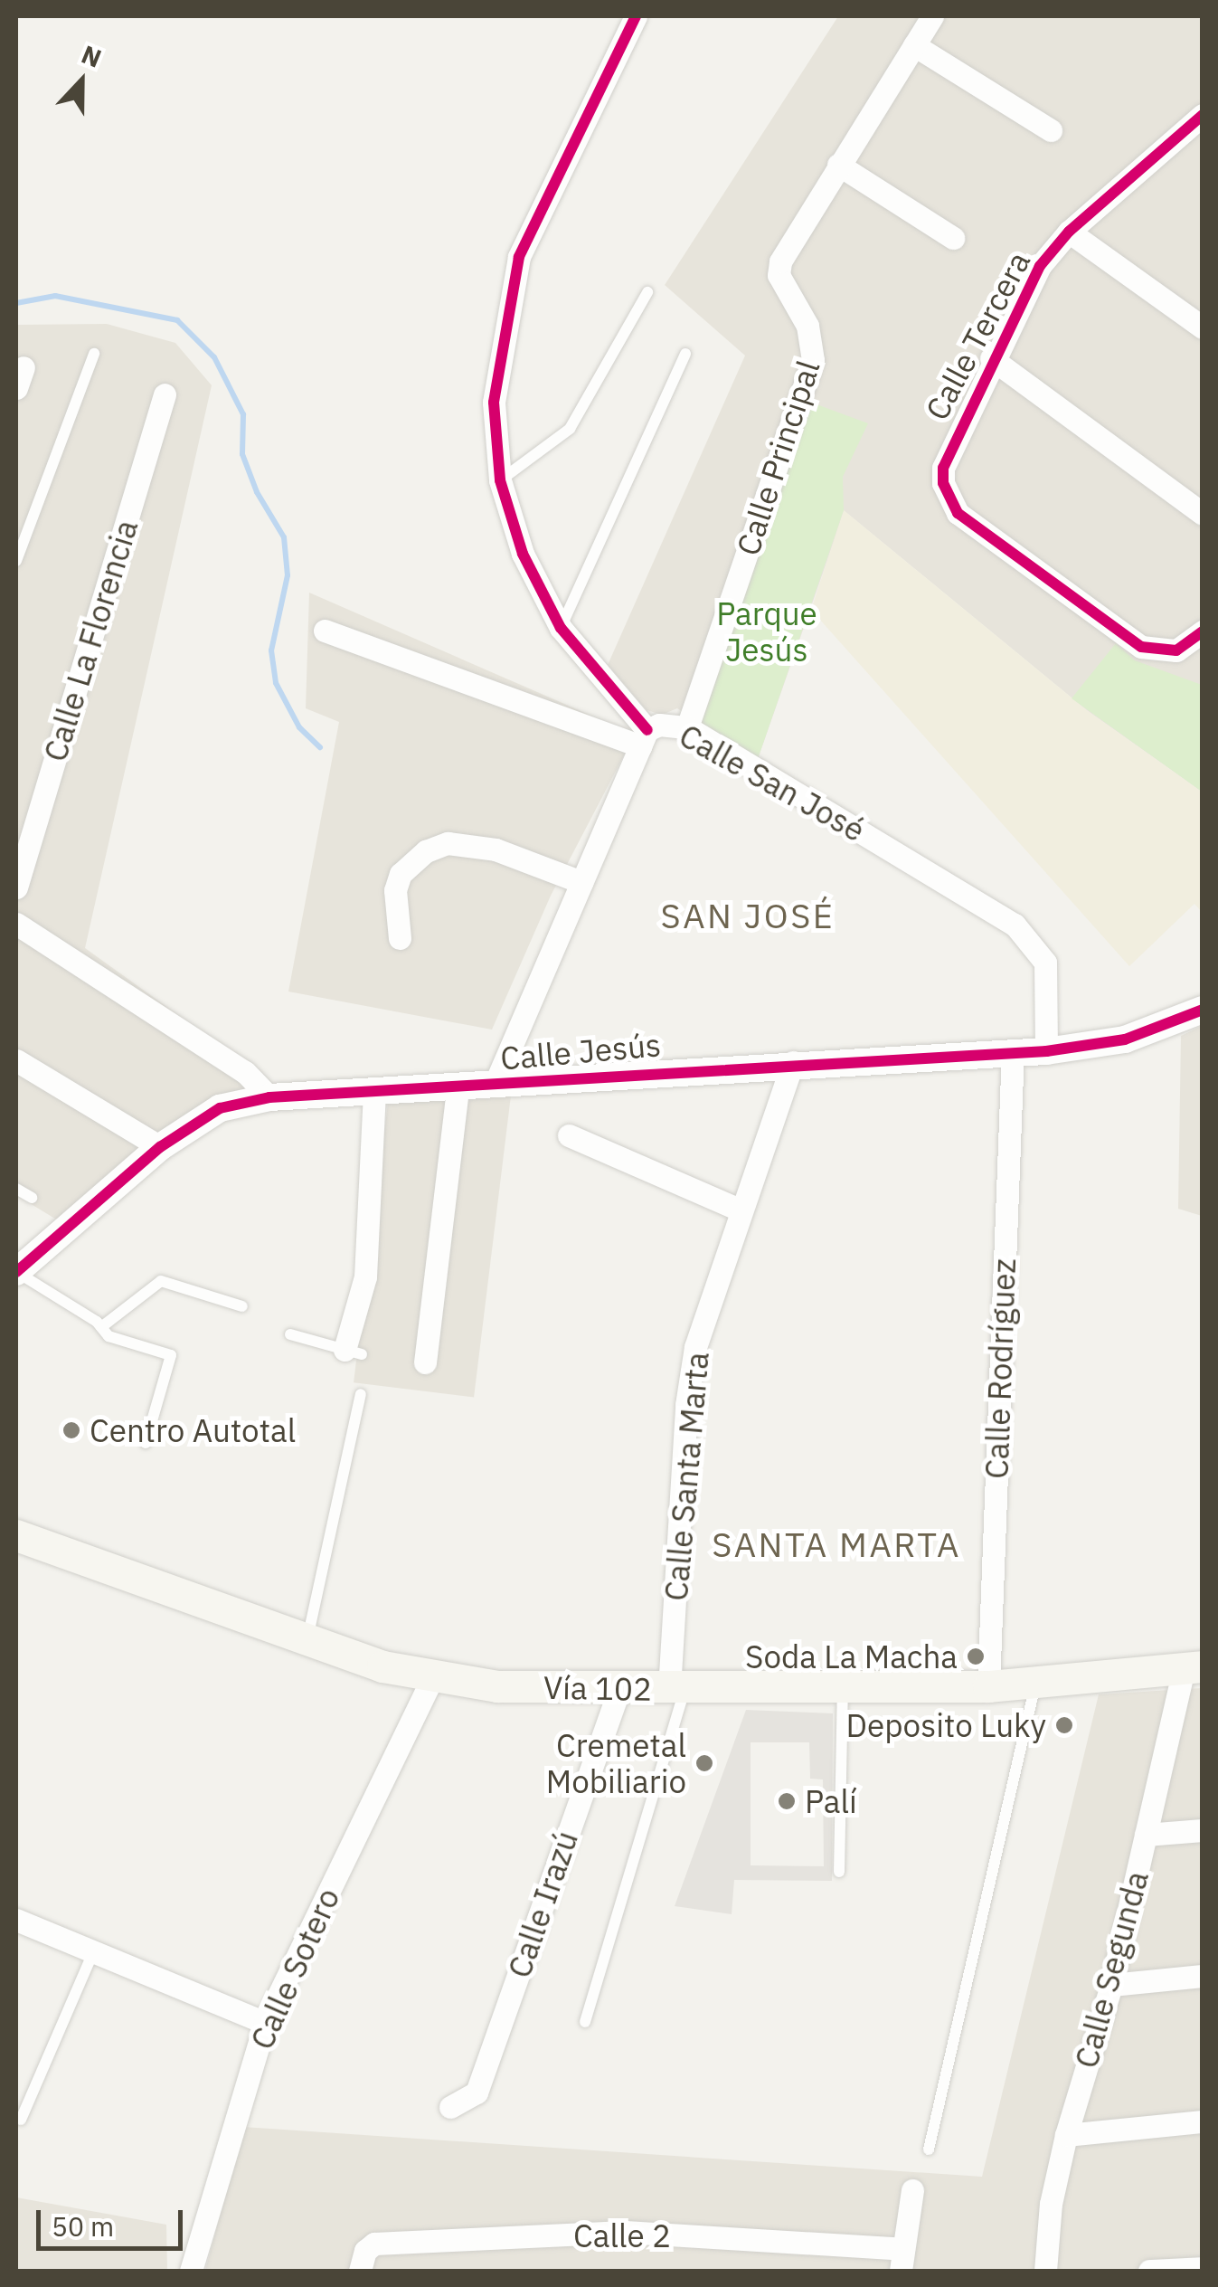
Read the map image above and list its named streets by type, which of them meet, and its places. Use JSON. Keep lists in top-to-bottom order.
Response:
{
  "streets": {
    "main road": ["Vía 102"],
    "street": [
      "Calle Tercera",
      "Calle Principal",
      "Calle La Florencia",
      "Calle San José",
      "Calle Jesús",
      "Calle Rodríguez",
      "Calle Santa Marta",
      "Calle Irazú",
      "Calle Sotero",
      "Calle Segunda",
      "Calle 2"
    ]
  },
  "crossings": [
    ["Calle Principal", "Calle San José"],
    ["Calle San José", "Calle Jesús"],
    ["Calle Jesús", "Calle Rodríguez"],
    ["Calle Jesús", "Calle Santa Marta"],
    ["Calle Rodríguez", "Vía 102"],
    ["Calle Santa Marta", "Vía 102"],
    ["Vía 102", "Calle Irazú"],
    ["Vía 102", "Calle Sotero"],
    ["Vía 102", "Calle Segunda"]
  ],
  "districts": ["SAN JOSÉ", "SANTA MARTA"],
  "parks": ["Parque Jesús"],
  "places": [
    "Centro Autotal",
    "Soda La Macha",
    "Deposito Luky",
    "Cremetal Mobiliario",
    "Palí"
  ],
  "scale_bar": "50 m",
  "north": "top"
}
